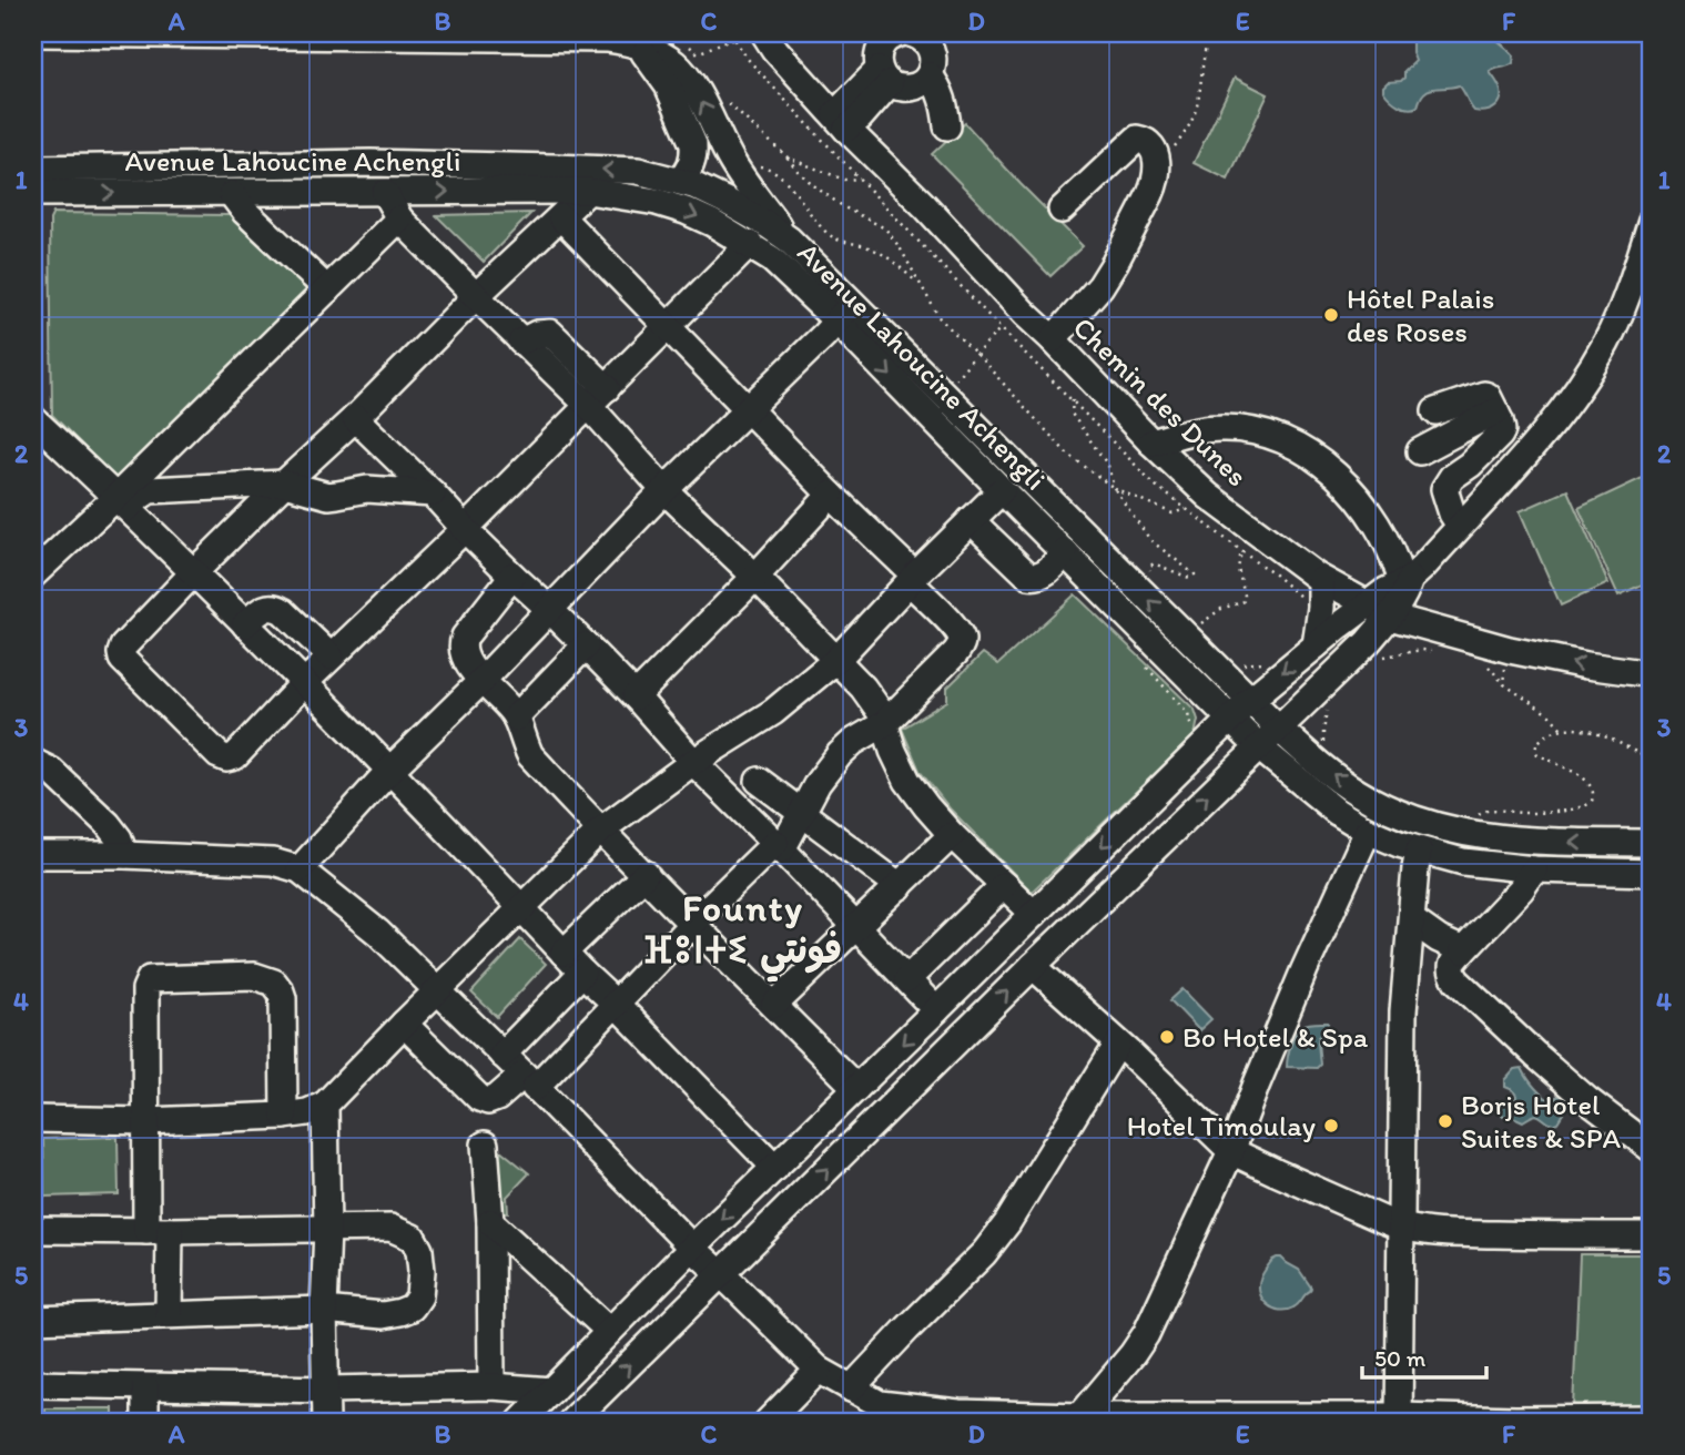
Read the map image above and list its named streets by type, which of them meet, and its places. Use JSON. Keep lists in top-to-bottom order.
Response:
{
  "streets": {
    "street": ["Avenue Lahoucine Achengli", "Chemin des Dunes"]
  },
  "districts": ["Founty ⴼⵓⵏⵜⵉ فونتي"],
  "places": [
    "Hôtel Palais des Roses",
    "Bo Hotel & Spa",
    "Borjs Hotel Suites & SPA",
    "Hotel Timoulay"
  ],
  "scale_bar": "50 m",
  "grid": {
    "columns": [
      "A",
      "B",
      "C",
      "D",
      "E",
      "F"
    ],
    "rows": [
      "1",
      "2",
      "3",
      "4",
      "5"
    ]
  }
}
